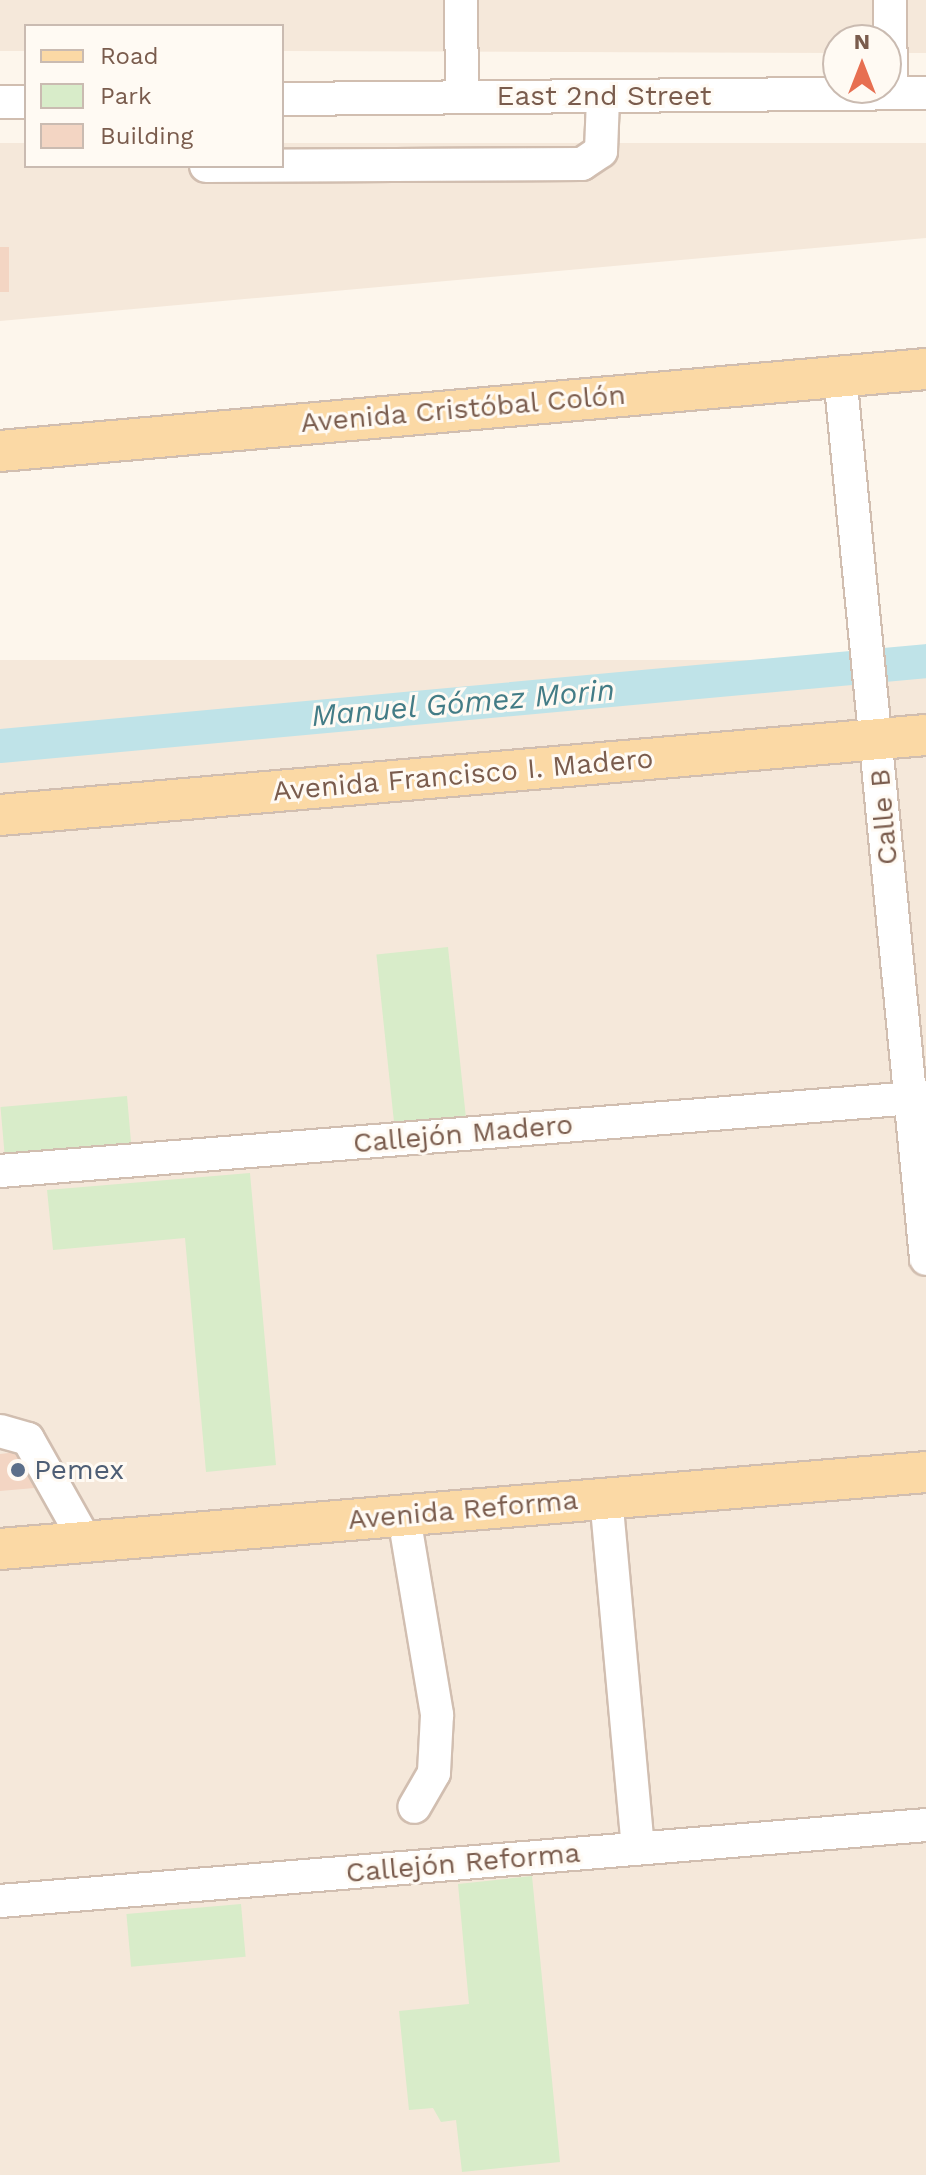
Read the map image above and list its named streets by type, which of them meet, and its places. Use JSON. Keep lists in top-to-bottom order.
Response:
{
  "streets": {
    "main road": ["Avenida Cristóbal Colón", "Avenida Francisco I. Madero", "Avenida Reforma"],
    "street": [
      "East 2nd Street",
      "Calle B",
      "Callejón Madero",
      "Callejón Reforma"
    ]
  },
  "crossings": [
    ["Avenida Cristóbal Colón", "Calle B"],
    ["Avenida Francisco I. Madero", "Calle B"],
    ["Calle B", "Callejón Madero"]
  ],
  "water": ["Manuel Gómez Morin"],
  "places": ["Pemex"],
  "legend": ["Road", "Park", "Building"],
  "north": "top"
}
